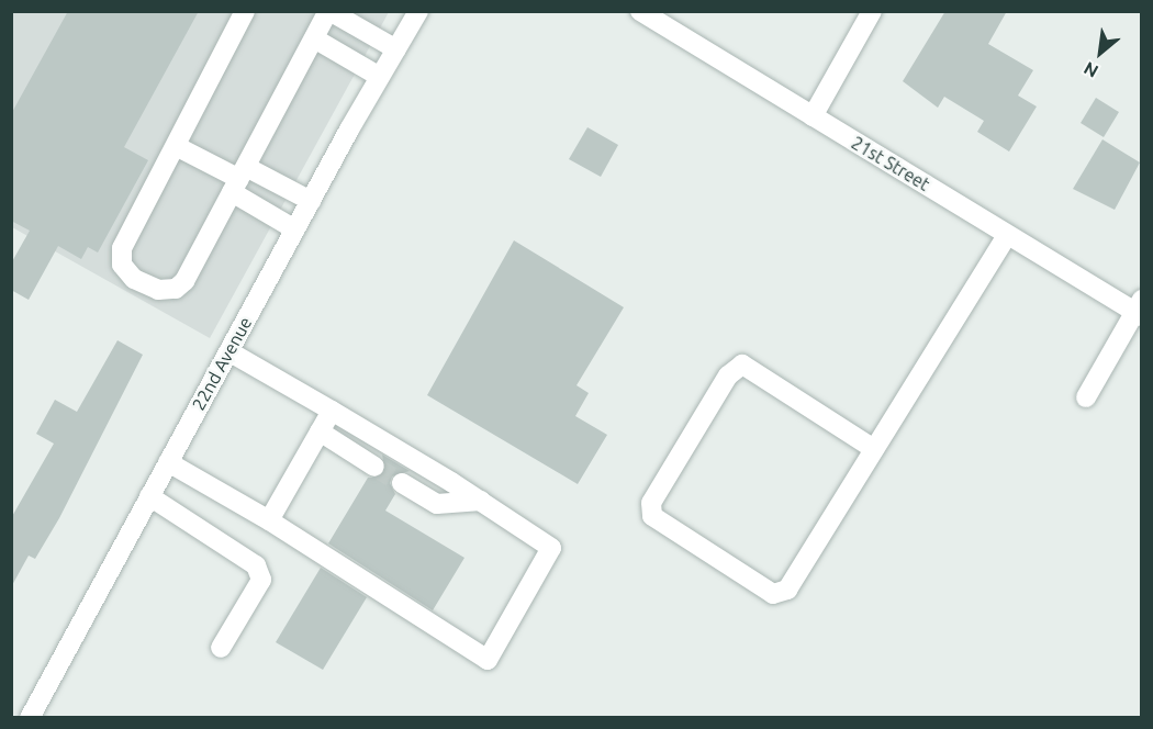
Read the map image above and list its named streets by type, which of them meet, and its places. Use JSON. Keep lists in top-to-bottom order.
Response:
{
  "streets": {
    "street": ["21st Street", "22nd Avenue"]
  },
  "north": "bottom left"
}
